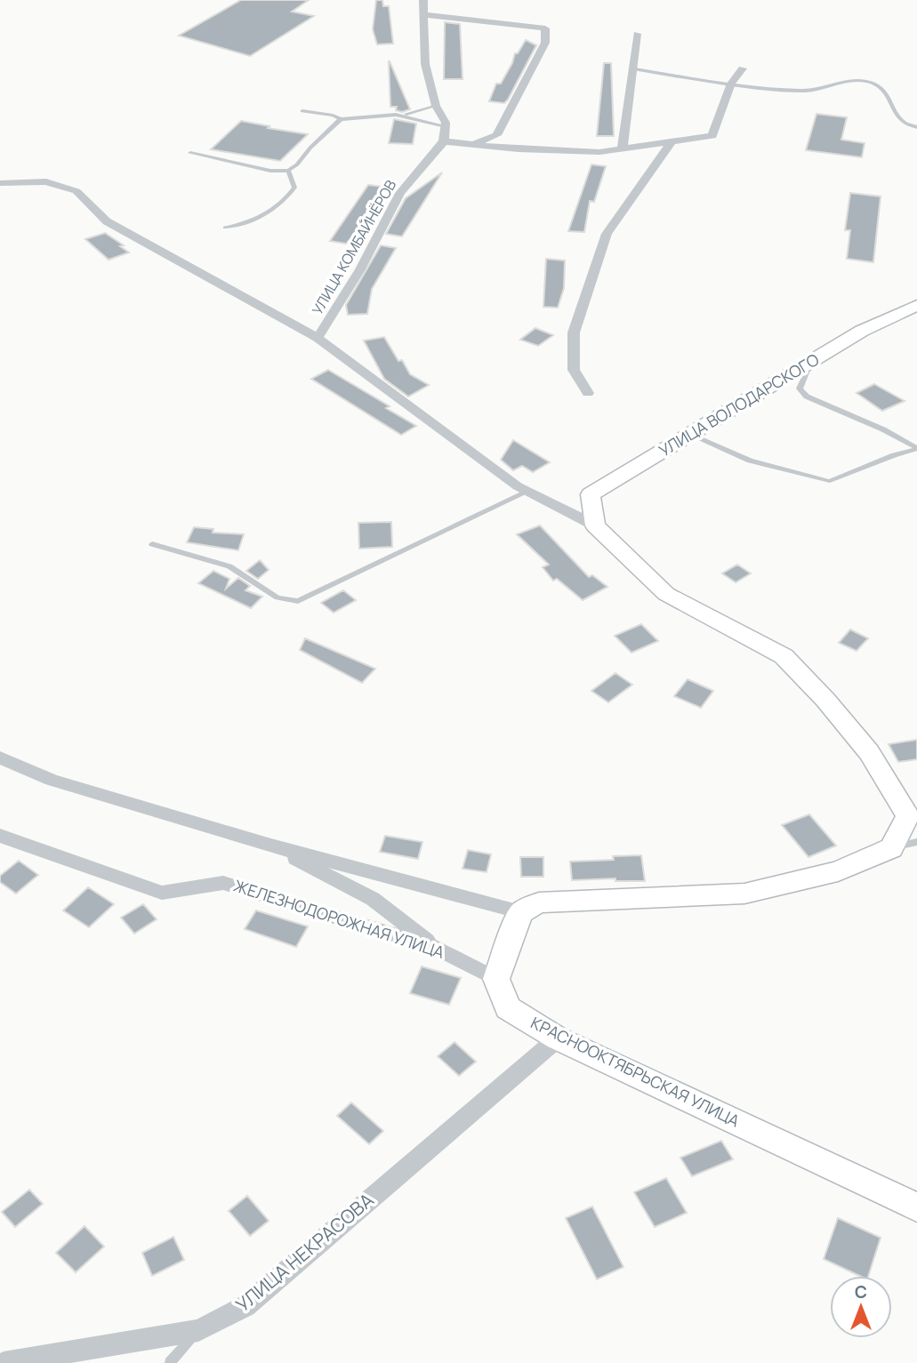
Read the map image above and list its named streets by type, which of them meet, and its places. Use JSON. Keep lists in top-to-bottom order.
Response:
{
  "streets": {
    "street": [
      "УЛИЦА КОМБАЙНЁРОВ",
      "УЛИЦА ВОЛОДАРСКОГО",
      "ЖЕЛЕЗНОДОРОЖНАЯ УЛИЦА",
      "КРАСНООКТЯБРЬСКАЯ УЛИЦА",
      "УЛИЦА НЕКРАСОВА"
    ]
  },
  "crossings": [
    ["ЖЕЛЕЗНОДОРОЖНАЯ УЛИЦА", "КРАСНООКТЯБРЬСКАЯ УЛИЦА"],
    ["КРАСНООКТЯБРЬСКАЯ УЛИЦА", "УЛИЦА НЕКРАСОВА"]
  ],
  "north": "top"
}
